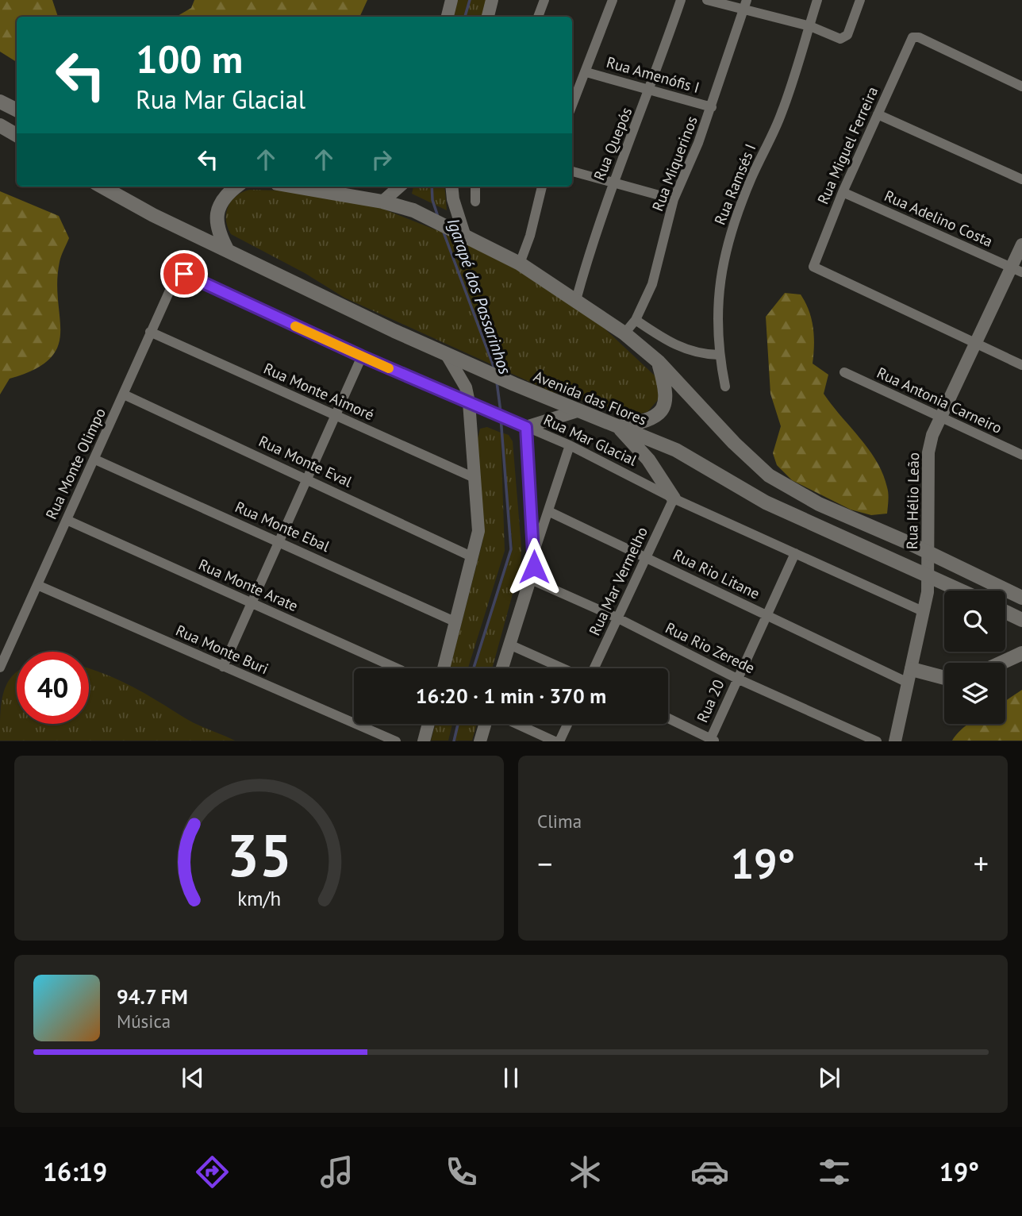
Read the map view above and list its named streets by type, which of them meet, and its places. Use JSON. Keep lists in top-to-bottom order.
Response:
{
  "streets": {
    "main road": ["Avenida das Flores"],
    "street": [
      "Rua Amenófis I",
      "Rua Quepós",
      "Rua Miguel Ferreira",
      "Rua Miquerinos",
      "Rua Ramsés I",
      "Rua Adelino Costa",
      "Rua Monte Aimoré",
      "Rua Antonia Carneiro",
      "Rua Mar Glacial",
      "Rua Monte Eval",
      "Rua Monte Olimpo",
      "Rua Hélio Leão",
      "Rua Monte Ebal",
      "Rua Rio Litane",
      "Rua Mar Vermelho",
      "Rua Monte Arate",
      "Rua Rio Zerede",
      "Rua Monte Buri",
      "Rua 20"
    ]
  },
  "crossings": [
    ["Rua Amenófis I", "Rua Quepós"],
    ["Rua Amenófis I", "Rua Miquerinos"],
    ["Rua Miguel Ferreira", "Rua Adelino Costa"],
    ["Rua Miguel Ferreira", "Rua Hélio Leão"],
    ["Rua Adelino Costa", "Rua Hélio Leão"],
    ["Rua Monte Aimoré", "Rua Monte Olimpo"],
    ["Rua Antonia Carneiro", "Rua Hélio Leão"],
    ["Rua Mar Glacial", "Rua Monte Olimpo"],
    ["Rua Mar Glacial", "Rua Hélio Leão"],
    ["Rua Mar Glacial", "Rua Mar Vermelho"],
    ["Rua Mar Glacial", "Rua 20"],
    ["Rua Monte Eval", "Rua Monte Olimpo"],
    ["Rua Monte Olimpo", "Rua Monte Ebal"],
    ["Rua Monte Olimpo", "Rua Monte Arate"],
    ["Rua Monte Olimpo", "Rua Monte Buri"],
    ["Rua Hélio Leão", "Rua Rio Litane"],
    ["Rua Rio Litane", "Rua Mar Vermelho"],
    ["Rua Rio Litane", "Rua 20"],
    ["Rua Mar Vermelho", "Rua Rio Zerede"],
    ["Rua Rio Zerede", "Rua 20"]
  ],
  "water": ["Igarapé dos Passarinhos"],
  "page": {
    "turn": ["100 m", "Rua Mar Glacial"],
    "limit": "40",
    "trip": "16:20 · 1 min · 370 m",
    "tile": "Clima",
    "heat": ["−", "19°", "+"],
    "song": ["94.7 FM", "Música"],
    "tabs": ["16:19", "19°"],
    "gauge": ["35", "km/h"]
  }
}
